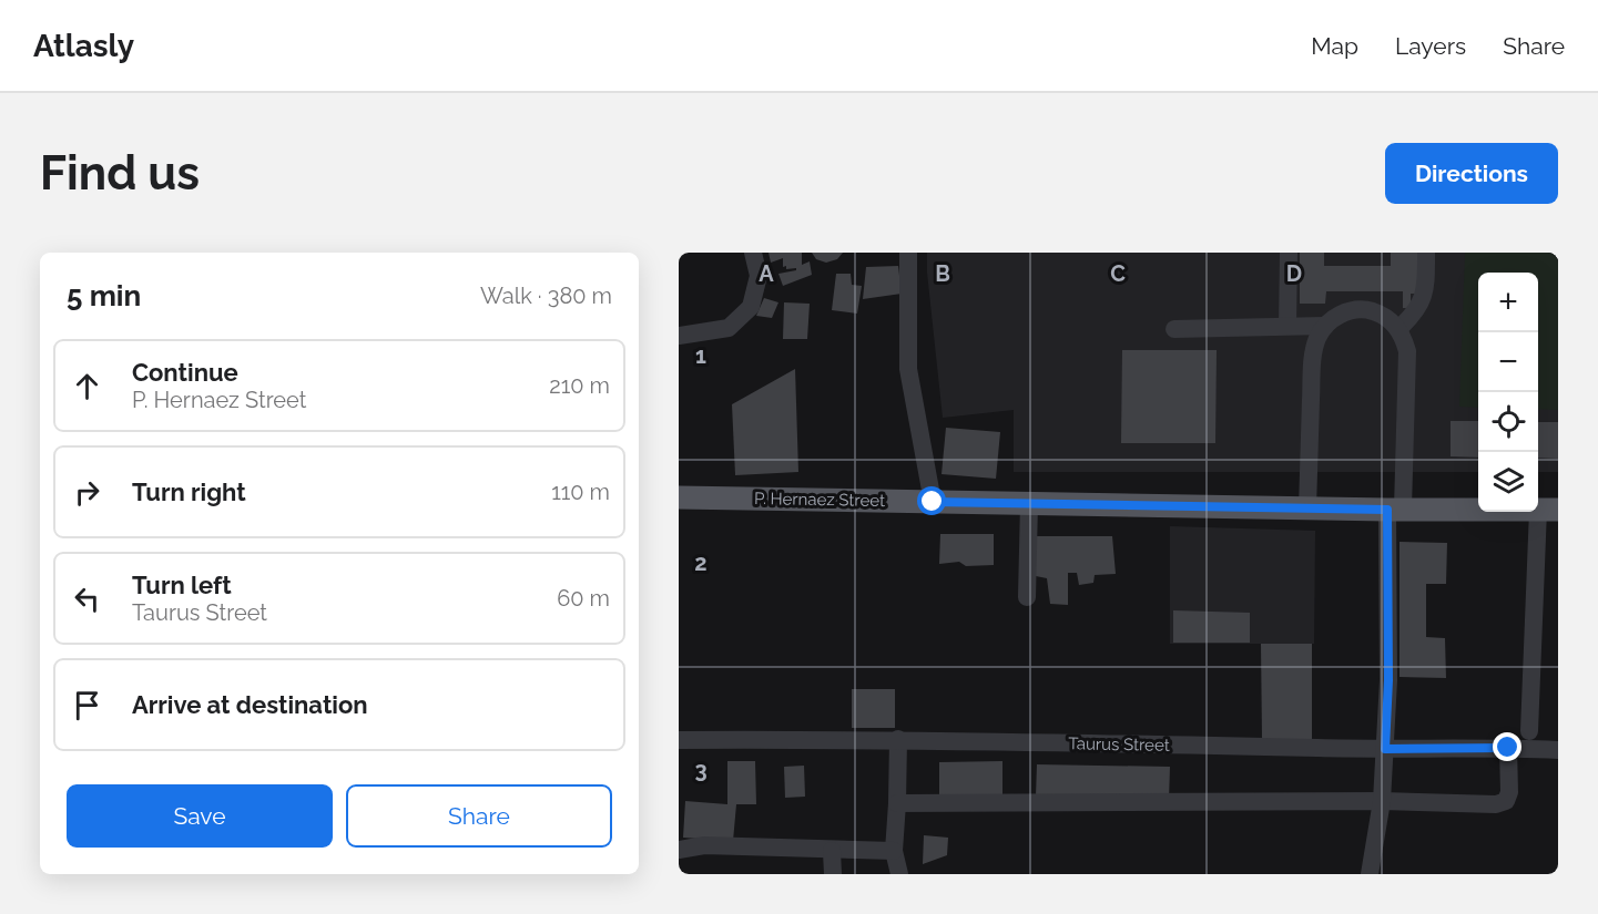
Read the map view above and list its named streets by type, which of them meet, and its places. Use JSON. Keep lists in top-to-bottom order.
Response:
{
  "streets": {
    "main road": ["P. Hernaez Street"],
    "street": ["Taurus Street"]
  },
  "page": {
    "header": "Atlasly",
    "nav": ["Map", "Layers", "Share"],
    "buttons": [
      "Directions",
      ["Save", "Share"]
    ],
    "title": "Find us",
    "heading": ["5 min", "Walk · 380 m"],
    "map_buttons": ["+", "−"],
    "list": [
      ["Continue", "P. Hernaez Street", "210 m"],
      ["Turn right", "110 m"],
      ["Turn left", "Taurus Street", "60 m"],
      "Arrive at destination"
    ]
  },
  "grid": {
    "columns": [
      "A",
      "B",
      "C",
      "D"
    ],
    "rows": ["1", "2", "3"]
  }
}
